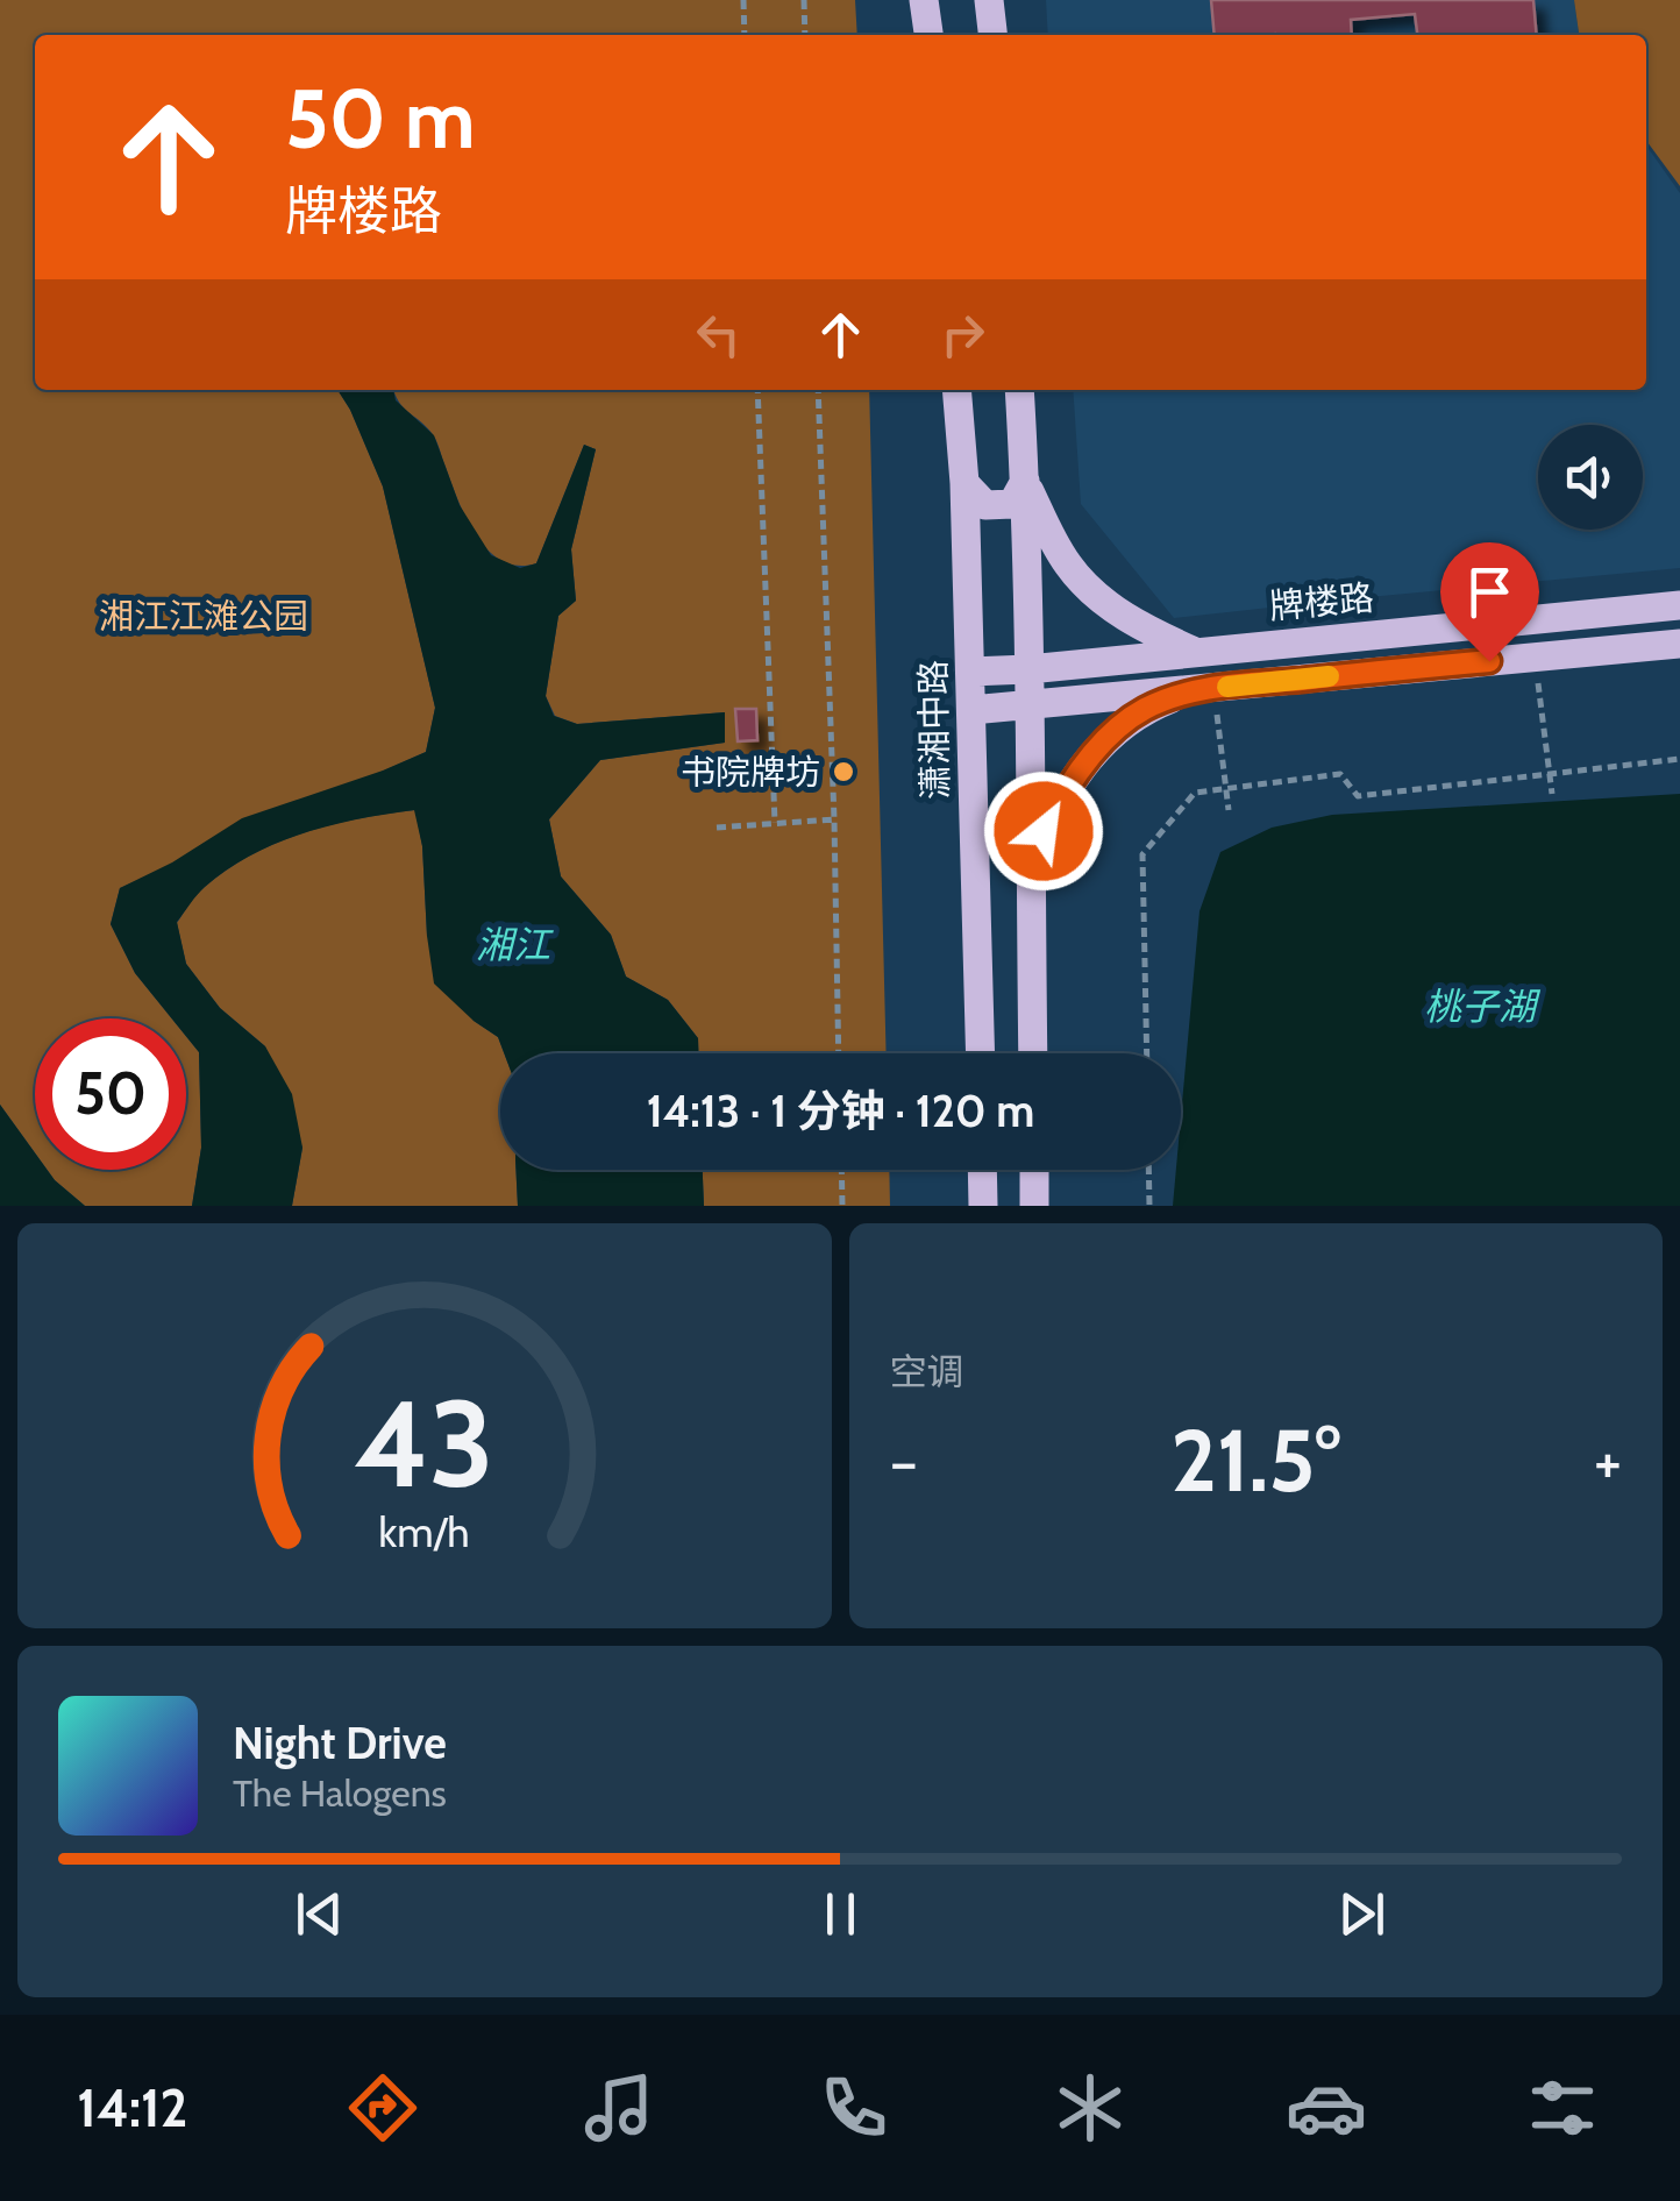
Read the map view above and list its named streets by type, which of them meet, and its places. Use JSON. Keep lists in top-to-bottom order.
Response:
{
  "streets": {
    "main road": ["牌楼路", "潇湘中路"]
  },
  "crossings": [
    ["牌楼路", "潇湘中路"]
  ],
  "water": ["湘江", "桃子湖"],
  "parks": ["湘江江滩公园"],
  "places": ["书院牌坊"],
  "page": {
    "turn": ["50 m", "牌楼路"],
    "limit": "50",
    "trip": "14:13 · 1 分钟 · 120 m",
    "tile": "空调",
    "heat": ["−", "21.5°", "+"],
    "song": ["Night Drive", "The Halogens"],
    "tabs": "14:12",
    "gauge": ["43", "km/h"]
  }
}
